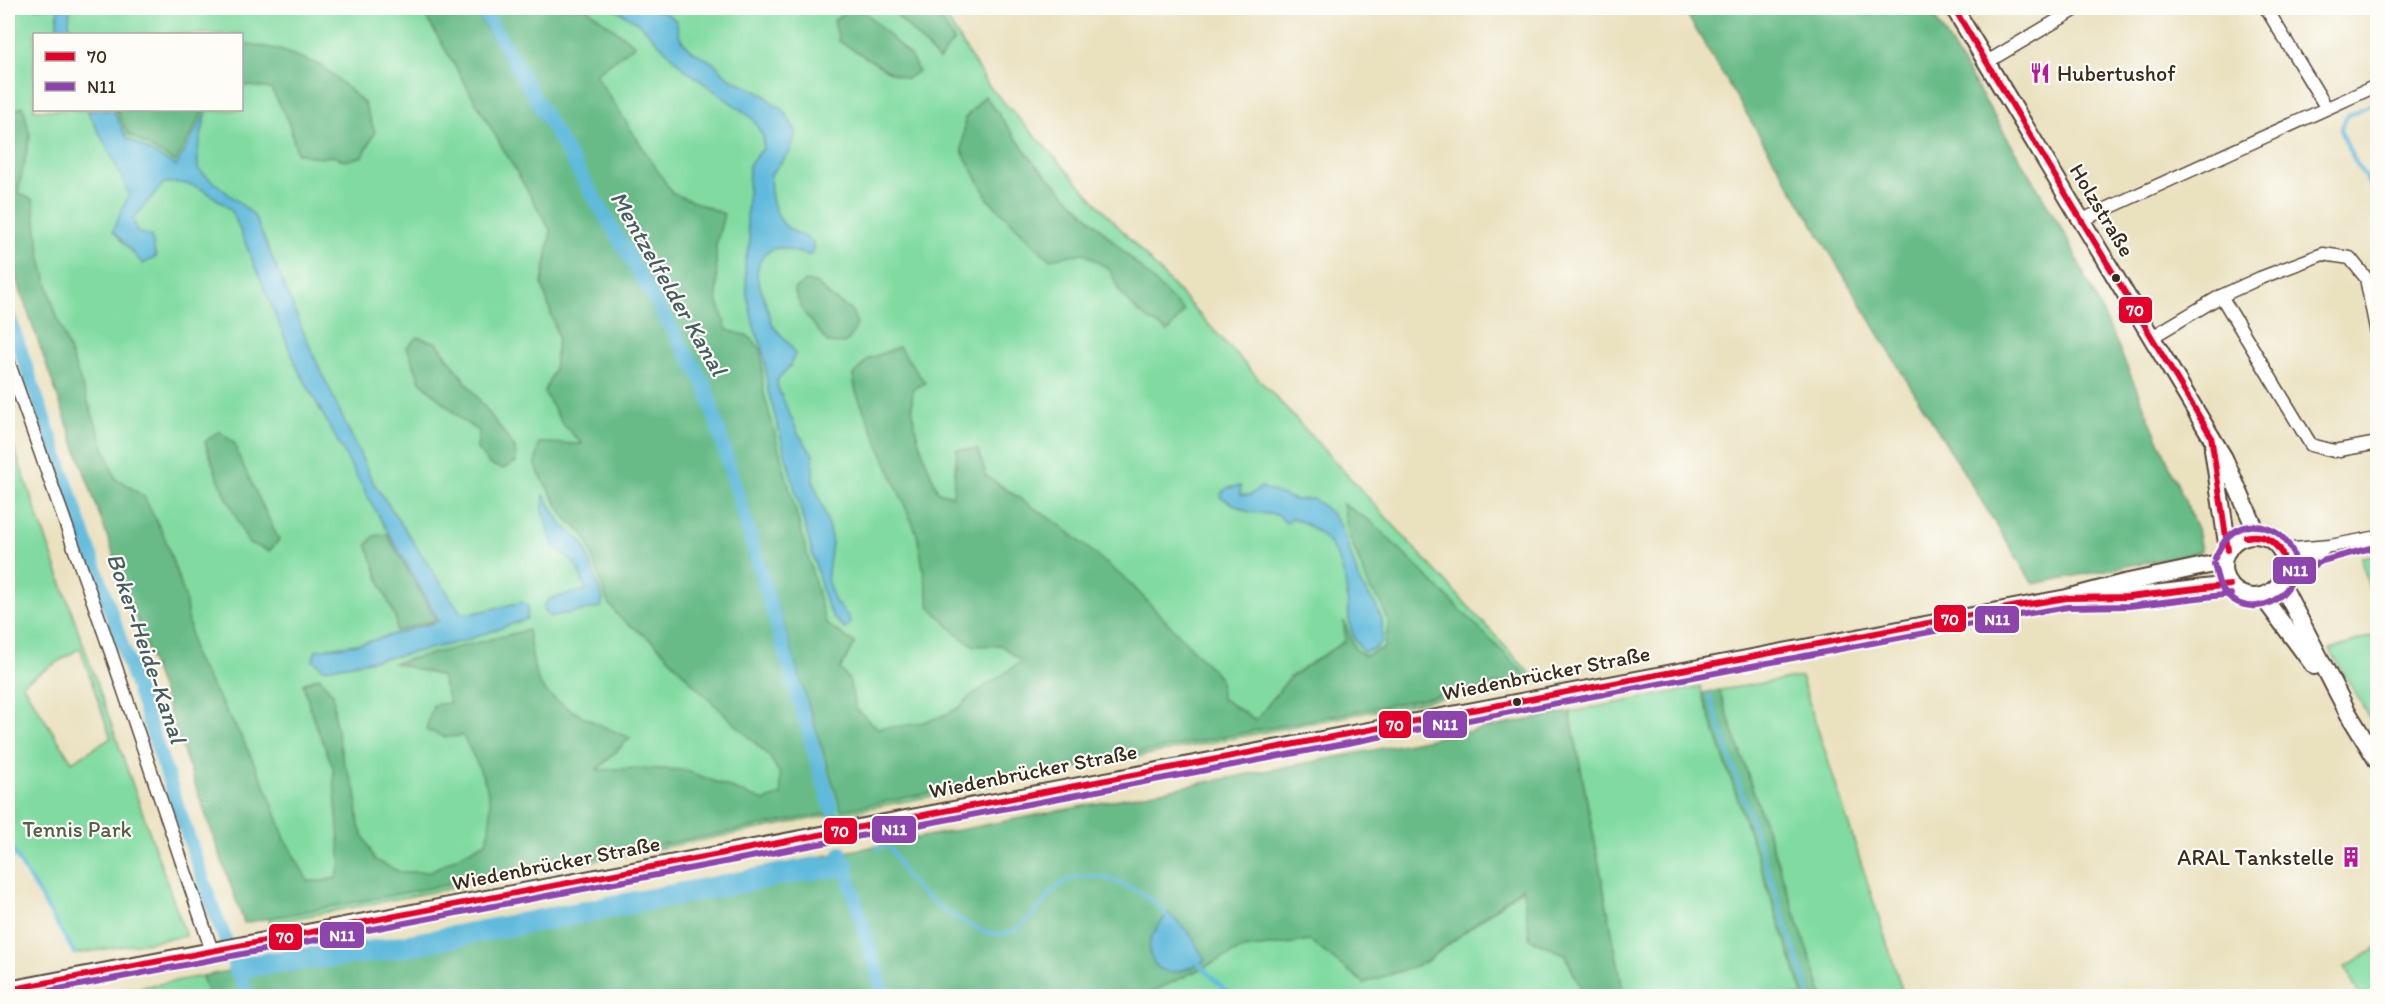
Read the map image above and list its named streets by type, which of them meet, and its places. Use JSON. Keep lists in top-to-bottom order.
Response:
{
  "streets": {
    "street": ["Holzstraße", "Wiedenbrücker Straße"]
  },
  "crossings": [
    ["Holzstraße", "Wiedenbrücker Straße"]
  ],
  "water": ["Mentzelfelder Kanal", "Boker-Heide-Kanal"],
  "parks": ["Tennis Park"],
  "places": {
    "restaurant": ["Hubertushof"],
    "building": ["ARAL Tankstelle"]
  },
  "lines": ["transit line 70", "transit line N11"],
  "legend": ["70", "N11"]
}
